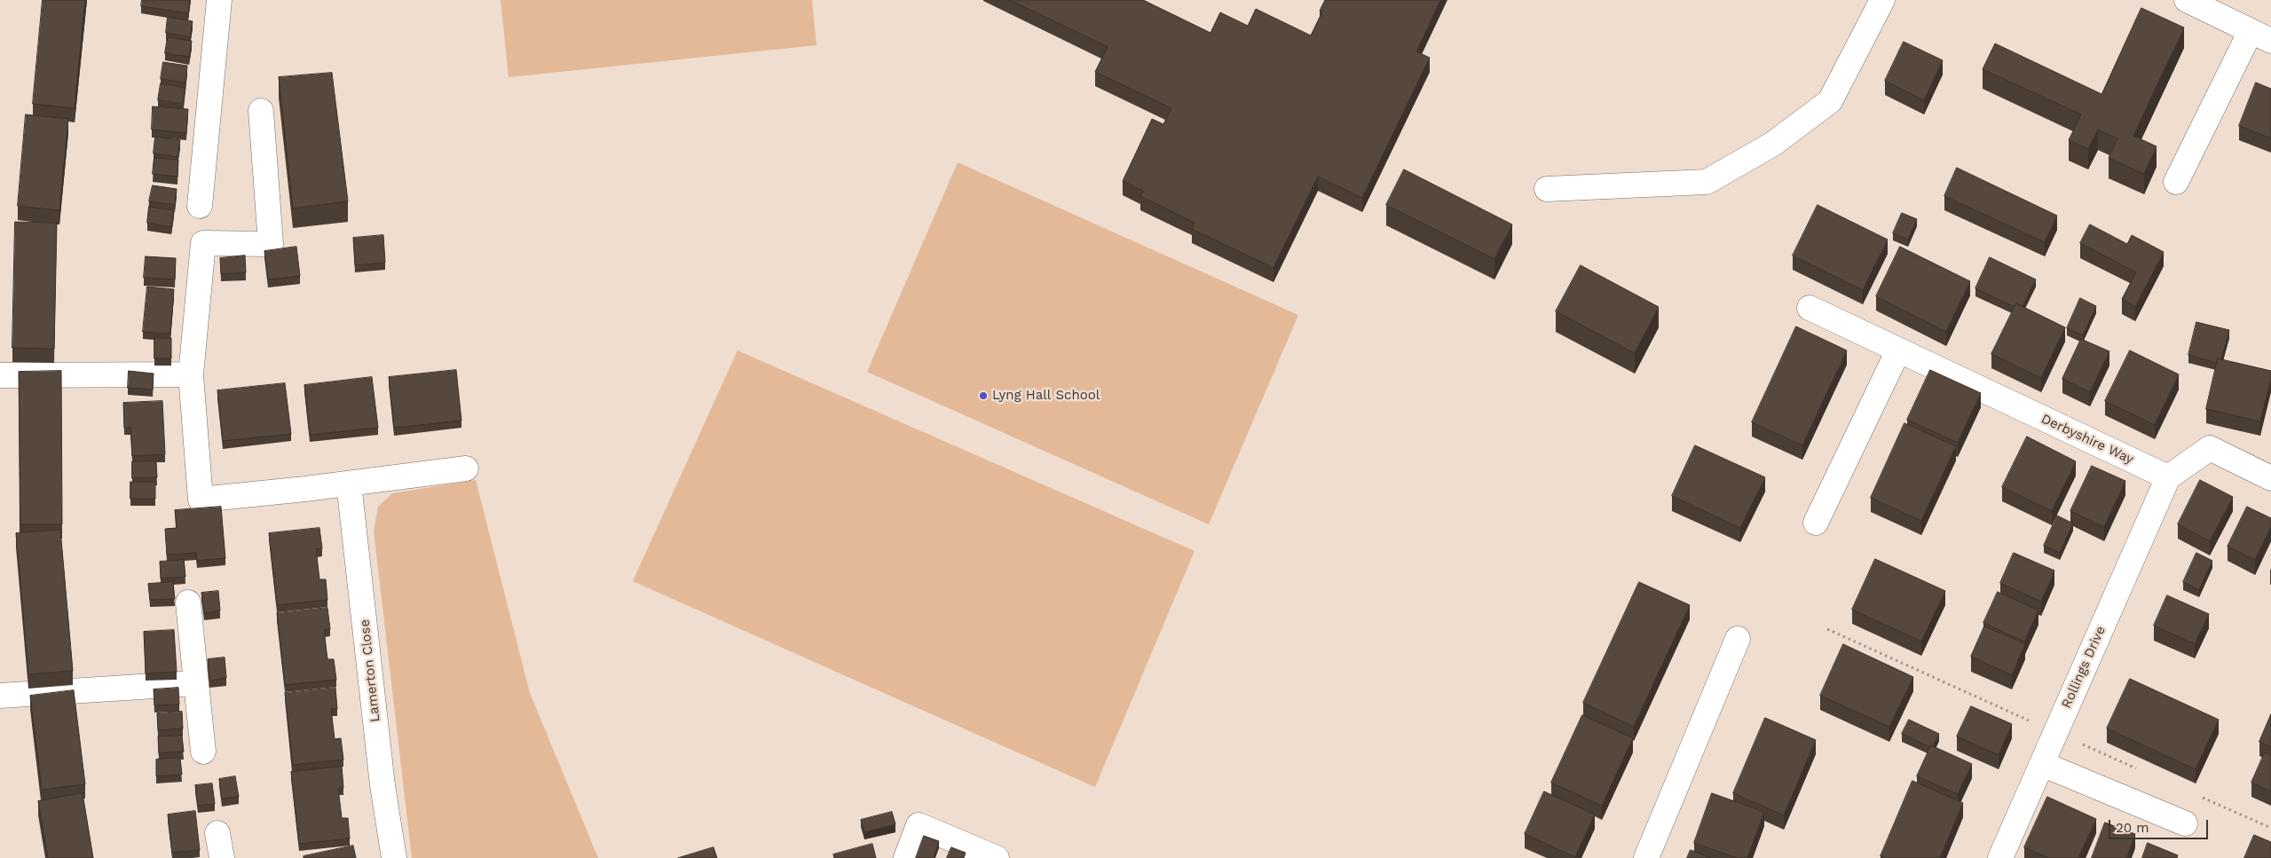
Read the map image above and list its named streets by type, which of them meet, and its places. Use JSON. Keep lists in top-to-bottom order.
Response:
{
  "streets": {
    "street": ["Derbyshire Way", "Rollings Drive", "Lamerton Close"]
  },
  "crossings": [
    ["Derbyshire Way", "Rollings Drive"]
  ],
  "places": ["Lyng Hall School"],
  "scale_bar": "20 m"
}
